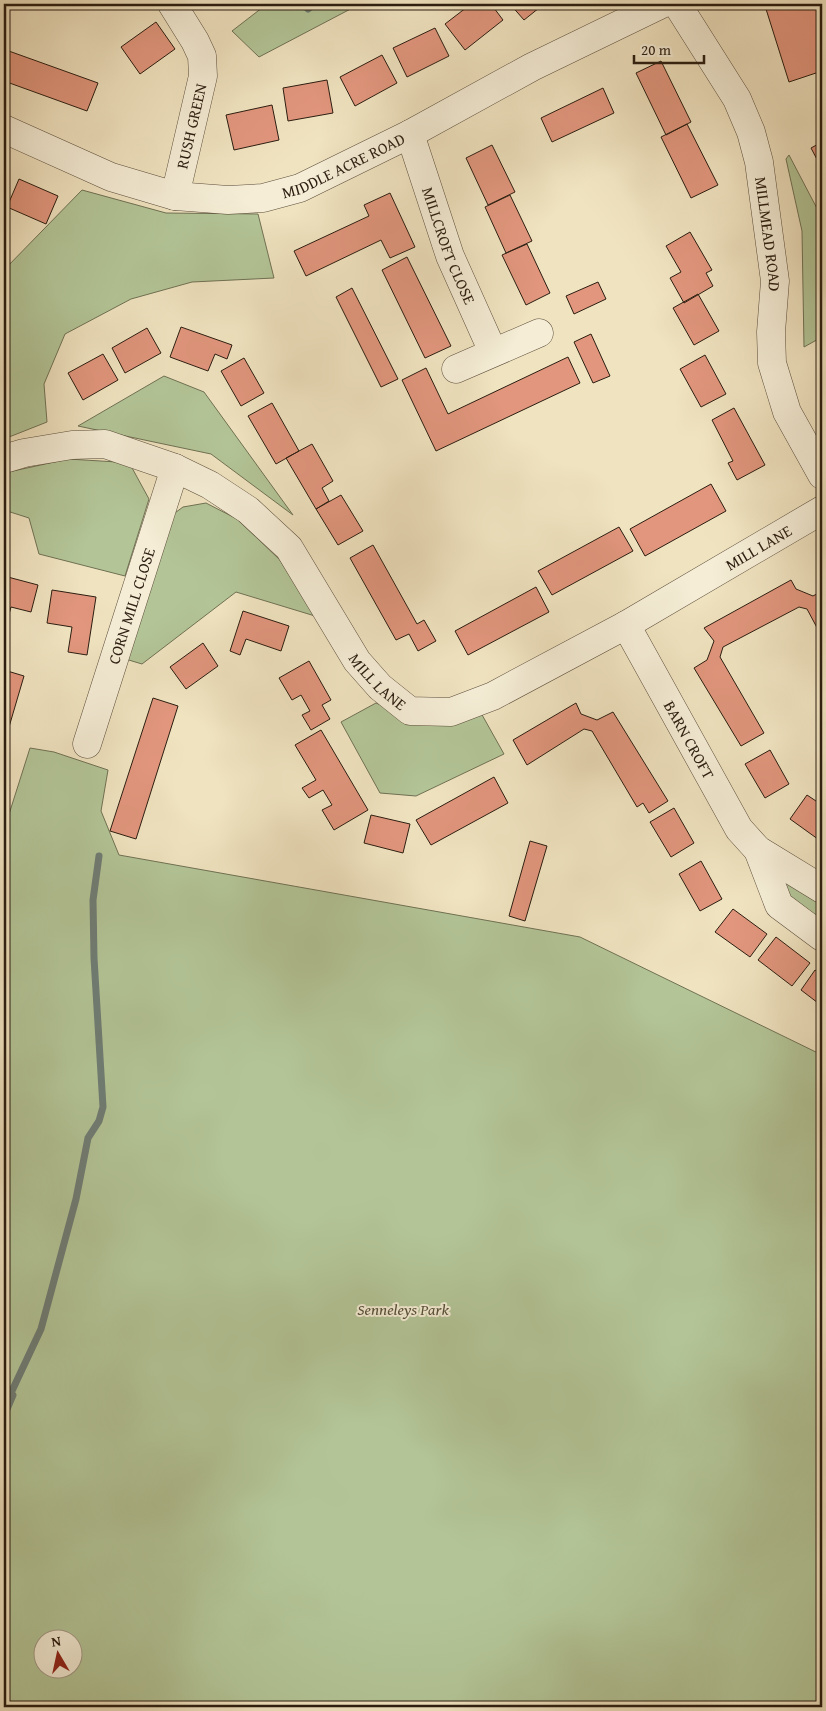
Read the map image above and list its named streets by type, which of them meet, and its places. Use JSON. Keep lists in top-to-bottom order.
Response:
{
  "streets": {
    "street": [
      "RUSH GREEN",
      "MIDDLE ACRE ROAD",
      "MILLMEAD ROAD",
      "MILLCROFT CLOSE",
      "MILL LANE",
      "CORN MILL CLOSE",
      "BARN CROFT"
    ]
  },
  "crossings": [
    ["RUSH GREEN", "MIDDLE ACRE ROAD"],
    ["MIDDLE ACRE ROAD", "MILLCROFT CLOSE"],
    ["MILL LANE", "CORN MILL CLOSE"],
    ["MILL LANE", "BARN CROFT"]
  ],
  "parks": ["Senneleys Park"],
  "scale_bar": "20 m",
  "north": "top"
}
